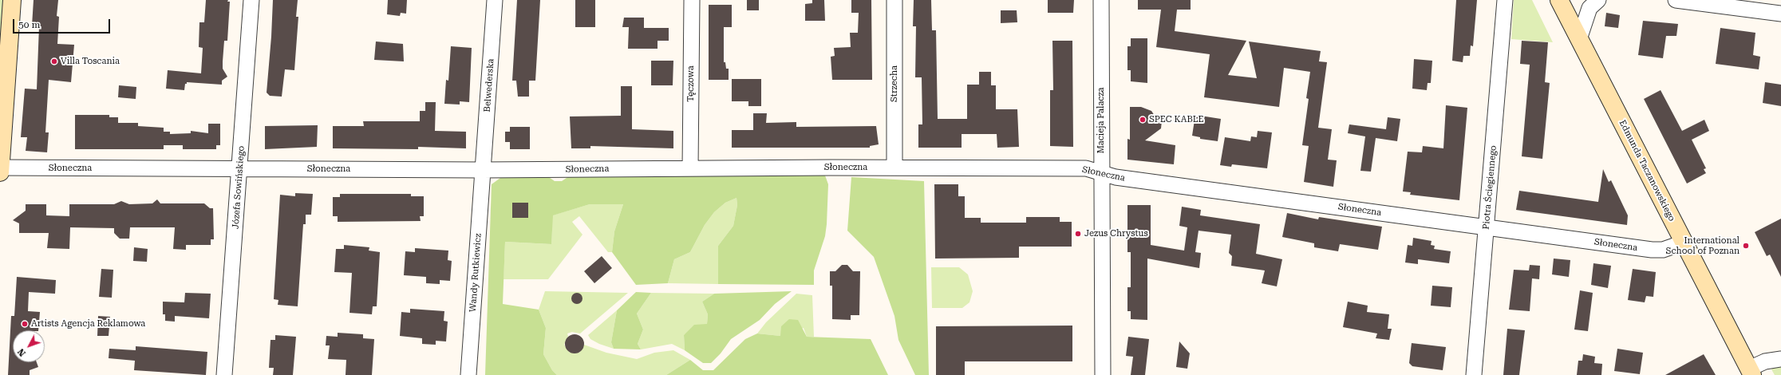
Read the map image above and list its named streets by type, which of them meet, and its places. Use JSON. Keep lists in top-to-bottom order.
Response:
{
  "streets": {
    "street": [
      "Tęczowa",
      "Strzecha",
      "Belwederska",
      "Macieja Palacza",
      "Słoneczna",
      "Edmunda Taczanowskiego",
      "Józefa Sowińskiego",
      "Piotra Ściegiennego",
      "Wandy Rutkiewicz"
    ]
  },
  "crossings": [
    ["Tęczowa", "Słoneczna"],
    ["Strzecha", "Słoneczna"],
    ["Belwederska", "Słoneczna"],
    ["Belwederska", "Wandy Rutkiewicz"],
    ["Macieja Palacza", "Słoneczna"],
    ["Słoneczna", "Edmunda Taczanowskiego"],
    ["Słoneczna", "Józefa Sowińskiego"],
    ["Słoneczna", "Piotra Ściegiennego"],
    ["Słoneczna", "Wandy Rutkiewicz"]
  ],
  "places": [
    "Villa Toscania",
    "SPEC KABLE",
    "Jezus Chrystus",
    "International School of Poznan",
    "Artists Agencja Reklamowa"
  ],
  "scale_bar": "50 m",
  "north": "bottom left"
}
